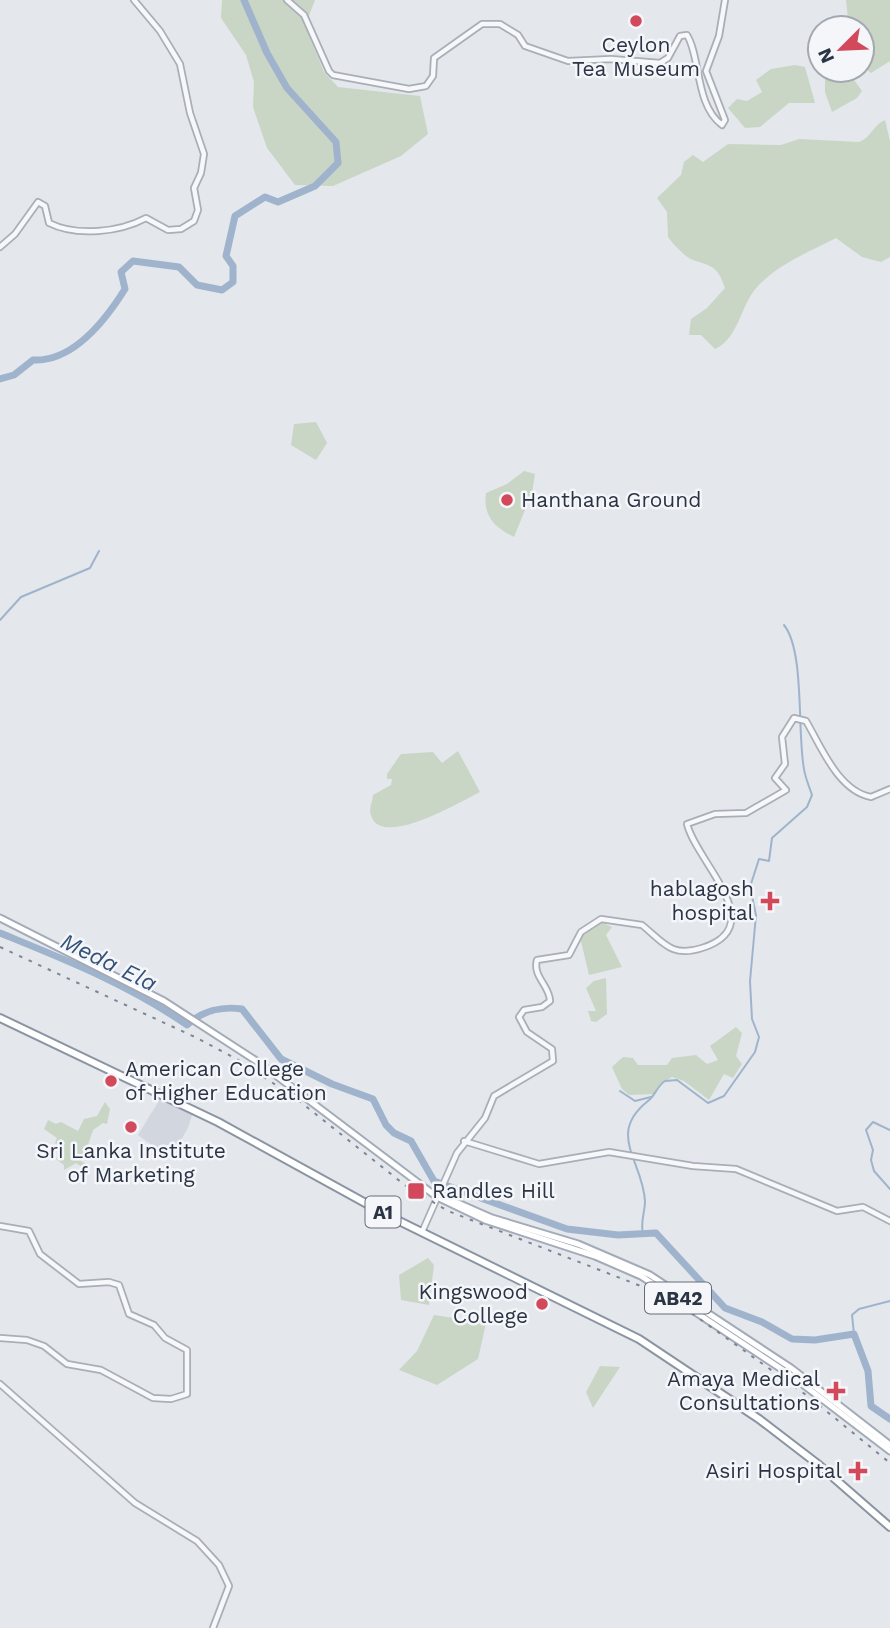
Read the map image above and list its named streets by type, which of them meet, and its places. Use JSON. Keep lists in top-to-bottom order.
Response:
{
  "streets": {
    "highway": ["A1"],
    "main road": ["AB42"]
  },
  "water": ["Meda Ela"],
  "places": {
    "other": [
      "Ceylon Tea Museum",
      "Hanthana Ground",
      "American College of Higher Education",
      "Sri Lanka Institute of Marketing",
      "Kingswood College"
    ],
    "health": ["hablagosh hospital", "Amaya Medical Consultations", "Asiri Hospital"],
    "transit": ["Randles Hill"]
  },
  "north": "bottom left"
}
